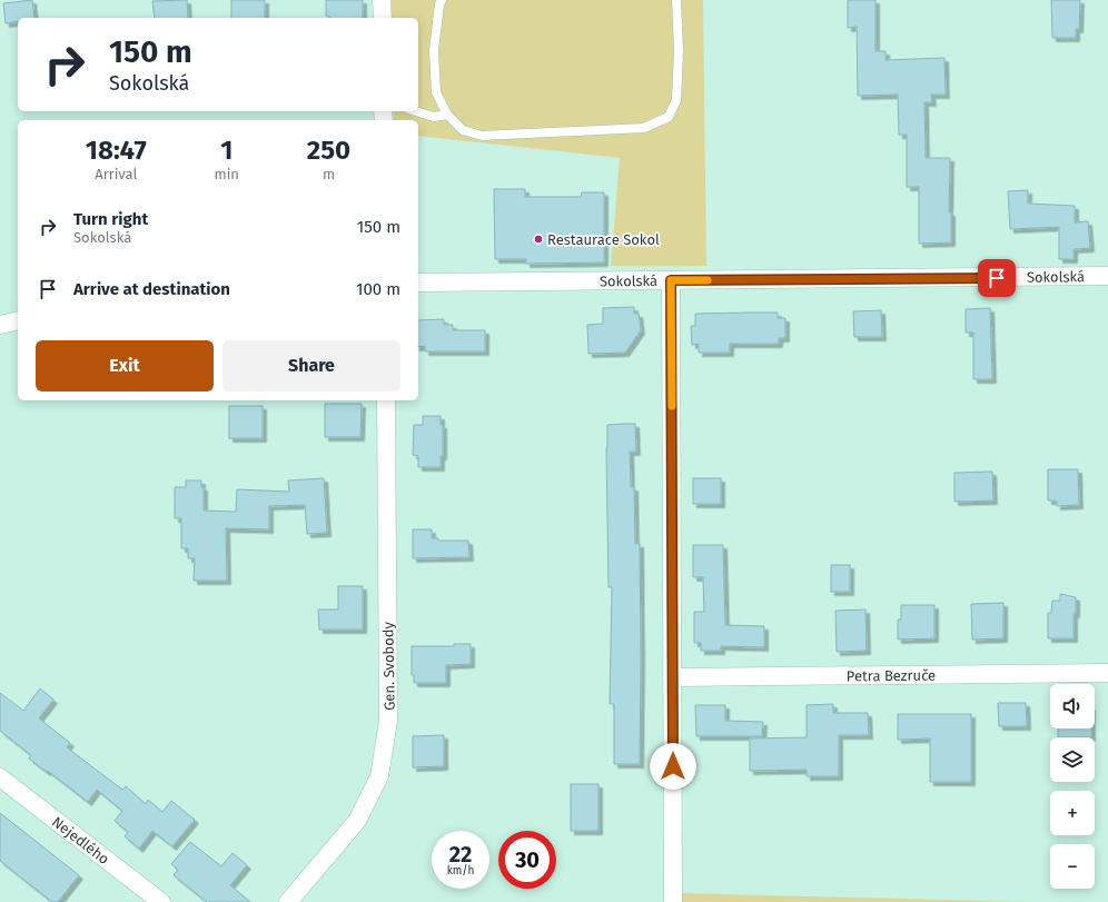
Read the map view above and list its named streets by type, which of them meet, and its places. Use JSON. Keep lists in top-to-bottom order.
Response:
{
  "streets": {
    "street": [
      "Sokolská",
      "Gen. Svobody",
      "Petra Bezruče",
      "Nejedlého"
    ]
  },
  "places": ["Restaurace Sokol"],
  "page": {
    "turn": ["150 m", "Sokolská"],
    "eta": [
      "18:47",
      "Arrival",
      "1",
      "min",
      "250",
      "m"
    ],
    "list": [
      {
        "name": "Turn right",
        "note": "Sokolská",
        "value": "150 m"
      },
      {
        "name": "Arrive at destination",
        "value": "100 m"
      }
    ],
    "buttons": ["Exit", "Share"],
    "map_buttons": ["+", "−"],
    "speed": "22 km/h",
    "limit": "30"
  }
}
